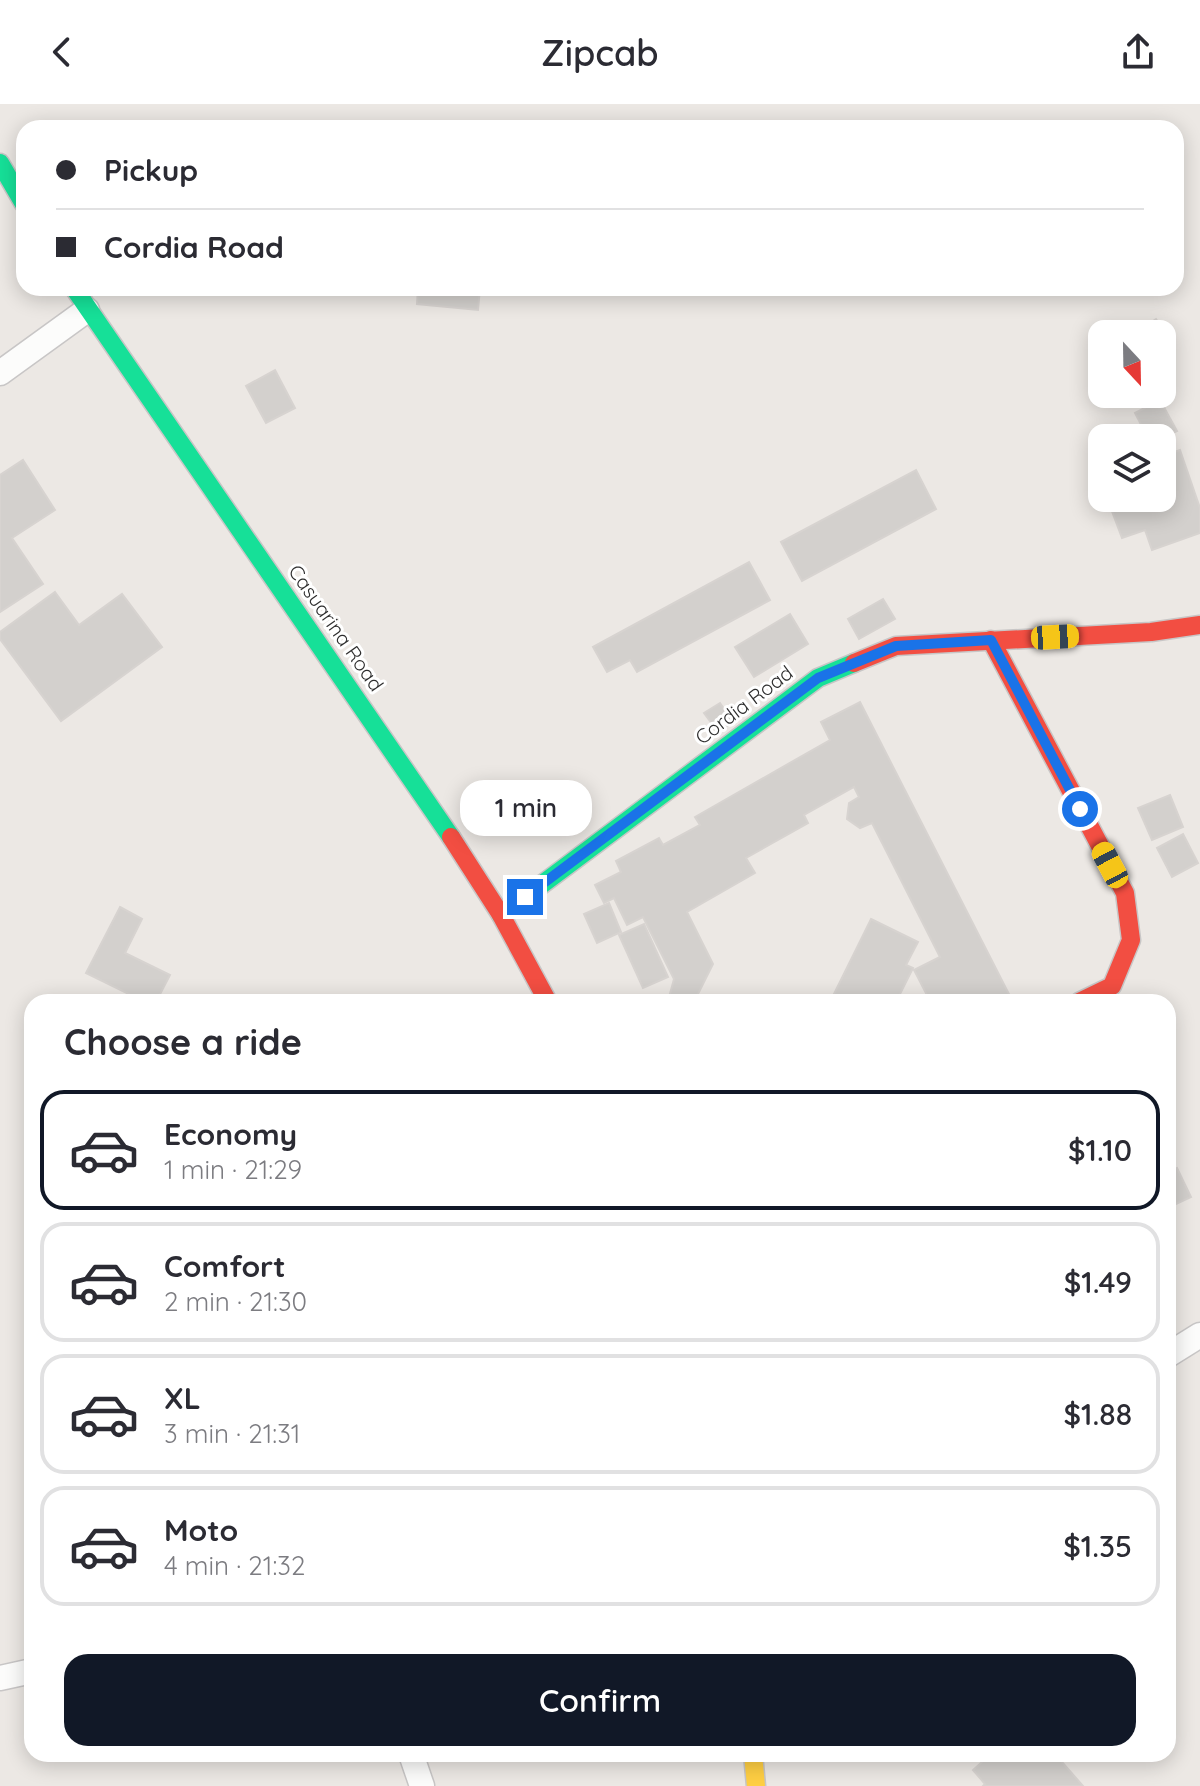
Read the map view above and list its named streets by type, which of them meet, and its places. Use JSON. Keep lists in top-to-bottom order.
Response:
{
  "streets": {
    "street": ["Casuarina Road", "Cordia Road"]
  },
  "crossings": [
    ["Casuarina Road", "Cordia Road"]
  ],
  "north": "bottom",
  "page": {
    "header": "Zipcab",
    "banner": ["Pickup", "Cordia Road"],
    "bubble": "1 min",
    "heading": "Choose a ride",
    "list": [
      {
        "name": "Economy",
        "note": "1 min · 21:29",
        "value": "$1.10"
      },
      {
        "name": "Comfort",
        "note": "2 min · 21:30",
        "value": "$1.49"
      },
      {
        "name": "XL",
        "note": "3 min · 21:31",
        "value": "$1.88"
      },
      {
        "name": "Moto",
        "note": "4 min · 21:32",
        "value": "$1.35"
      }
    ],
    "buttons": "Confirm"
  }
}
